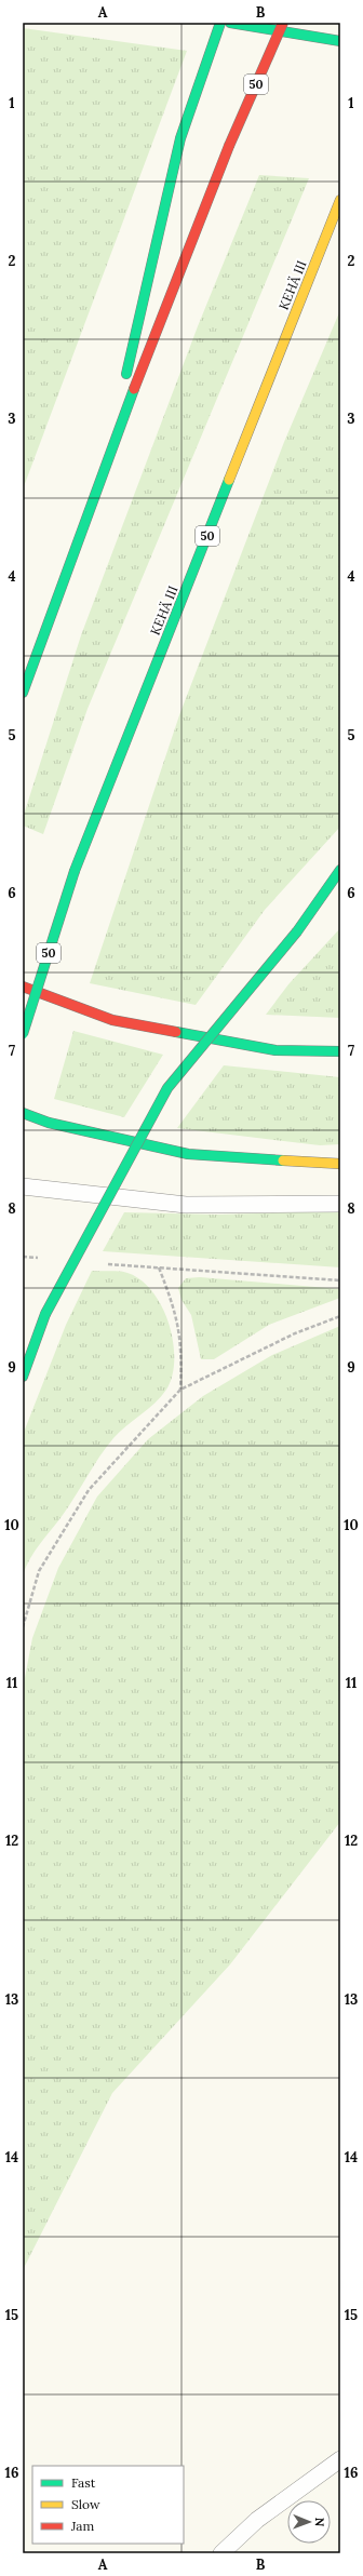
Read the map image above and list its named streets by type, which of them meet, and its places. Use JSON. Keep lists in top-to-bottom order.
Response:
{
  "streets": {
    "highway": ["50", "KEHÄ III"]
  },
  "legend": ["Fast", "Slow", "Jam"],
  "north": "right",
  "grid": {
    "columns": ["A", "B"],
    "rows": [
      "1",
      "2",
      "3",
      "4",
      "5",
      "6",
      "7",
      "8",
      "9",
      "10",
      "11",
      "12",
      "13",
      "14",
      "15",
      "16"
    ]
  }
}
